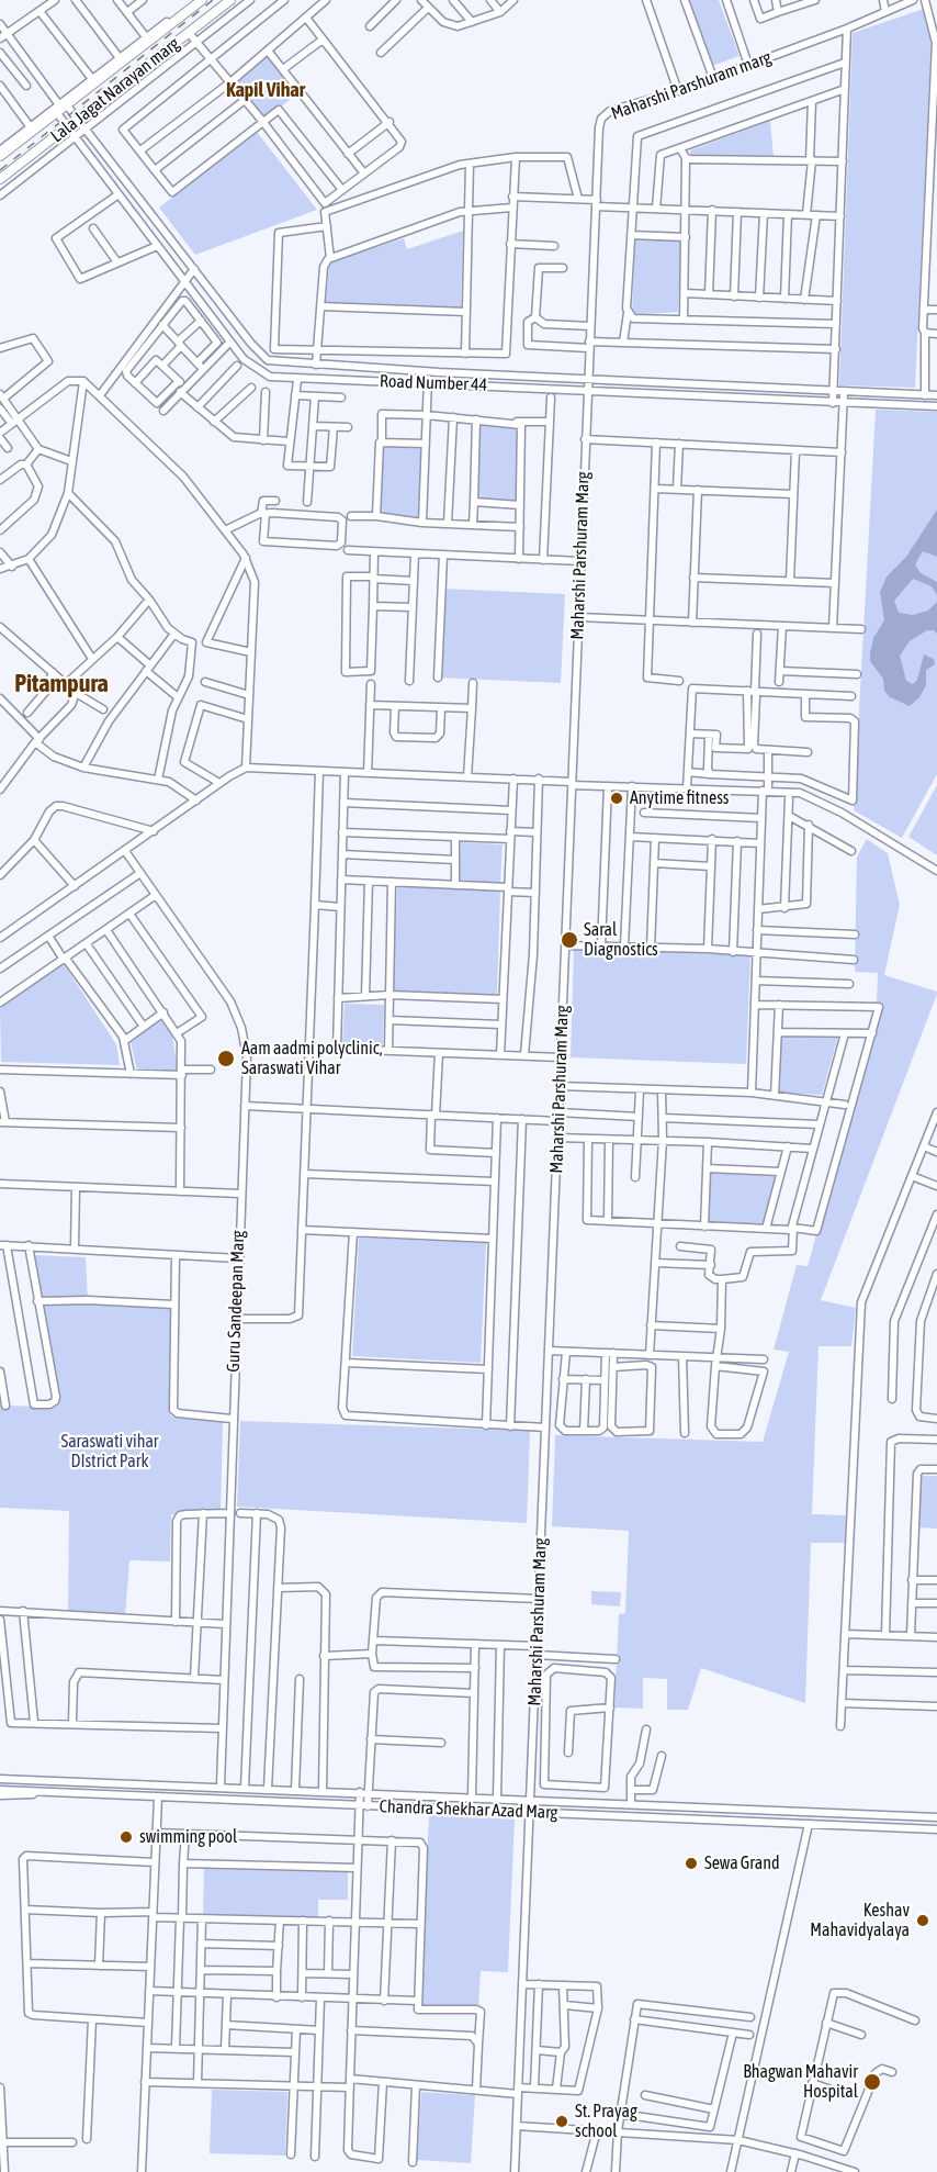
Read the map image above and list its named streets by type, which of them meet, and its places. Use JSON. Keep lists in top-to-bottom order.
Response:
{
  "streets": {
    "main road": ["Lala Jagat Narayan marg"],
    "street": [
      "Maharshi Parshuram marg",
      "Road Number 44",
      "Maharshi Parshuram Marg",
      "Guru Sandeepan Marg",
      "Chandra Shekhar Azad Marg"
    ]
  },
  "crossings": [
    ["Maharshi Parshuram marg", "Road Number 44"],
    ["Maharshi Parshuram marg", "Maharshi Parshuram Marg"],
    ["Lala Jagat Narayan marg", "Road Number 44"],
    ["Road Number 44", "Maharshi Parshuram Marg"],
    ["Maharshi Parshuram Marg", "Chandra Shekhar Azad Marg"],
    ["Guru Sandeepan Marg", "Chandra Shekhar Azad Marg"]
  ],
  "districts": ["Kapil Vihar", "Pitampura"],
  "parks": ["Saraswati vihar DIstrict Park"],
  "places": [
    "Anytime fitness",
    "Saral Diagnostics",
    "Aam aadmi polyclinic, Saraswati Vihar",
    "swimming pool",
    "Sewa Grand",
    "Keshav Mahavidyalaya",
    "Bhagwan Mahavir Hospital",
    "St. Prayag school"
  ]
}
